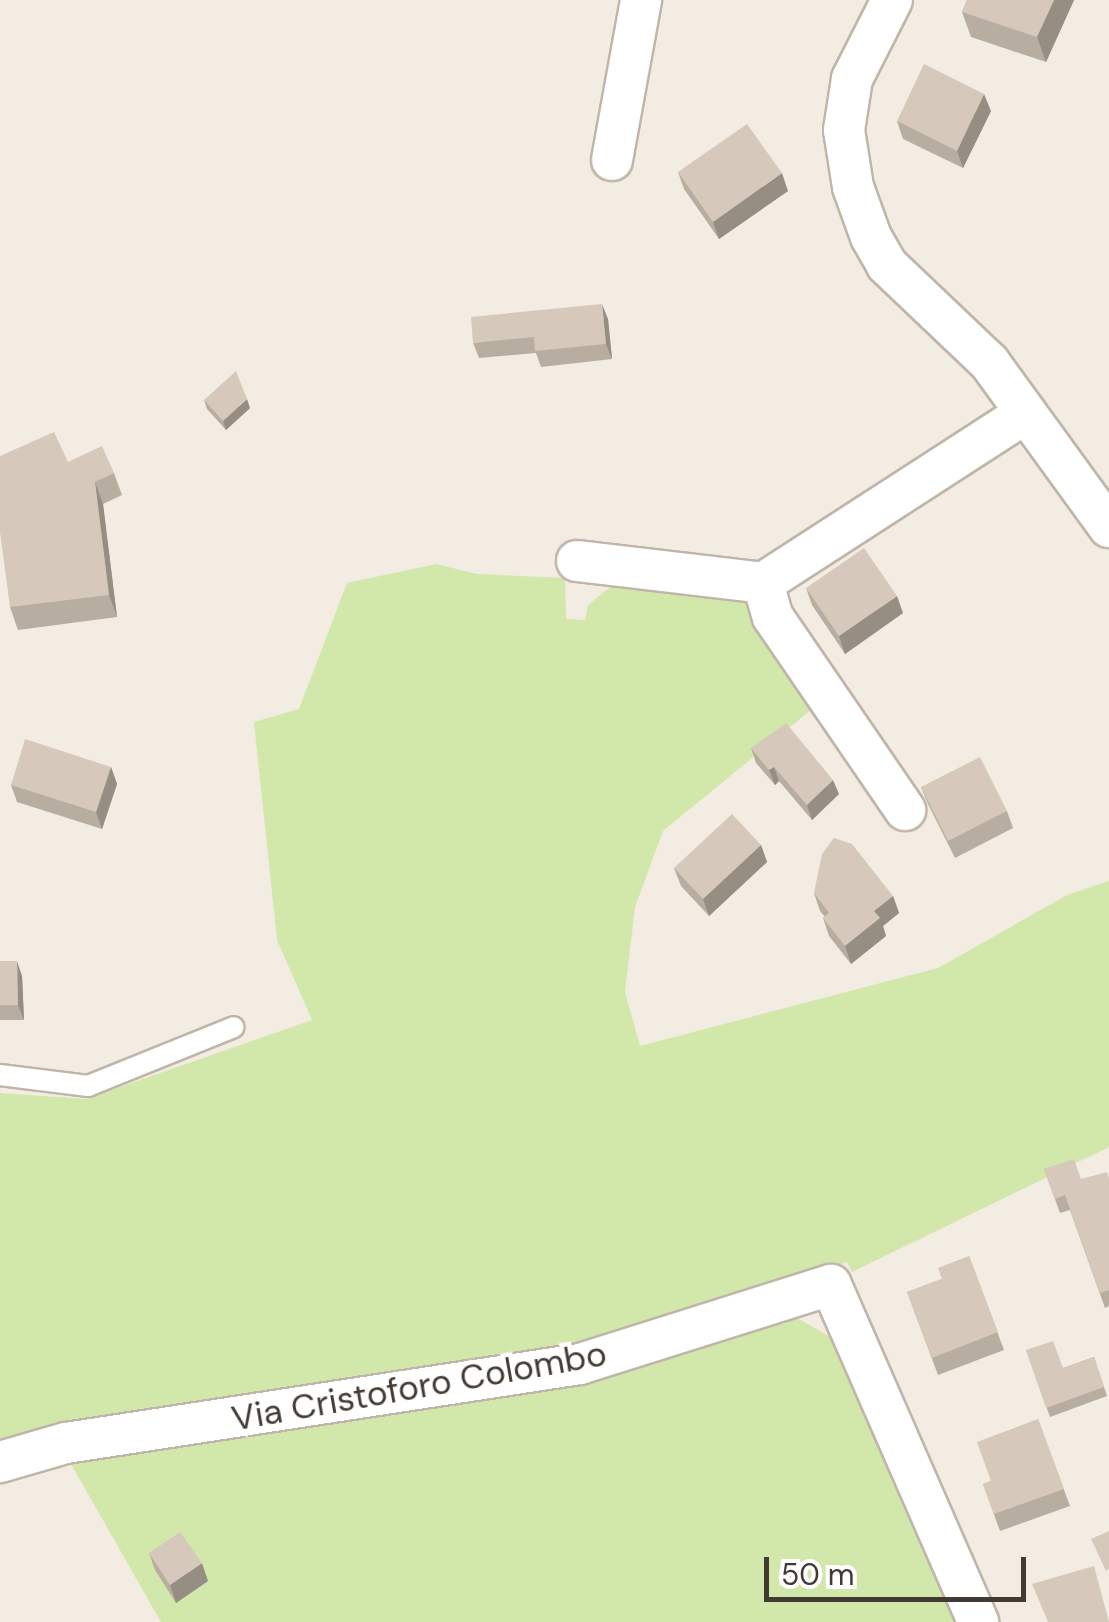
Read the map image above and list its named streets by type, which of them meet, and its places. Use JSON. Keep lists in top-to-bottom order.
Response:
{
  "streets": {
    "street": ["Via Cristoforo Colombo"]
  },
  "scale_bar": "50 m"
}
